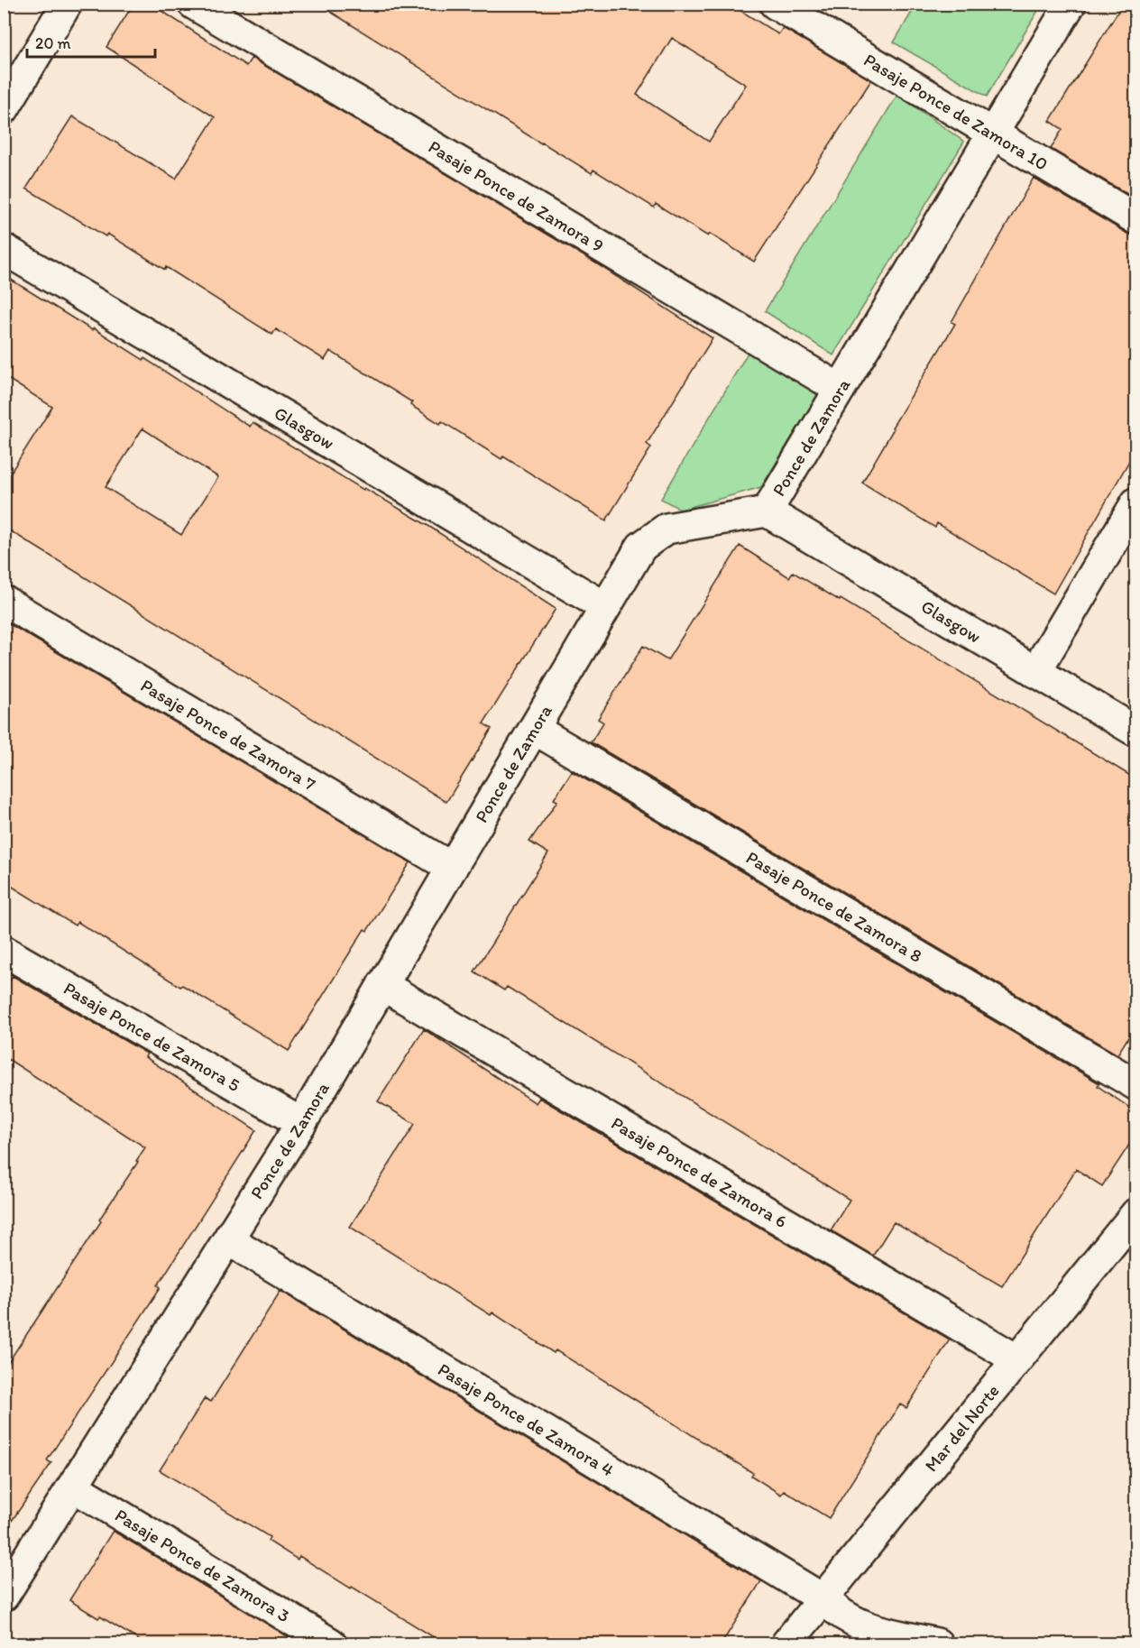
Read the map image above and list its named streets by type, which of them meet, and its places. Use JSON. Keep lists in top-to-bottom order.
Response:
{
  "streets": {
    "street": [
      "Pasaje Ponce de Zamora 10",
      "Pasaje Ponce de Zamora 9",
      "Glasgow",
      "Ponce de Zamora",
      "Pasaje Ponce de Zamora 7",
      "Pasaje Ponce de Zamora 8",
      "Pasaje Ponce de Zamora 5",
      "Pasaje Ponce de Zamora 6",
      "Pasaje Ponce de Zamora 4",
      "Mar del Norte",
      "Pasaje Ponce de Zamora 3"
    ]
  },
  "crossings": [
    ["Pasaje Ponce de Zamora 10", "Ponce de Zamora"],
    ["Pasaje Ponce de Zamora 9", "Ponce de Zamora"],
    ["Glasgow", "Ponce de Zamora"],
    ["Ponce de Zamora", "Pasaje Ponce de Zamora 7"],
    ["Ponce de Zamora", "Pasaje Ponce de Zamora 8"],
    ["Ponce de Zamora", "Pasaje Ponce de Zamora 5"],
    ["Ponce de Zamora", "Pasaje Ponce de Zamora 6"],
    ["Ponce de Zamora", "Pasaje Ponce de Zamora 4"],
    ["Ponce de Zamora", "Pasaje Ponce de Zamora 3"],
    ["Pasaje Ponce de Zamora 6", "Mar del Norte"],
    ["Pasaje Ponce de Zamora 4", "Mar del Norte"]
  ],
  "scale_bar": "20 m"
}
